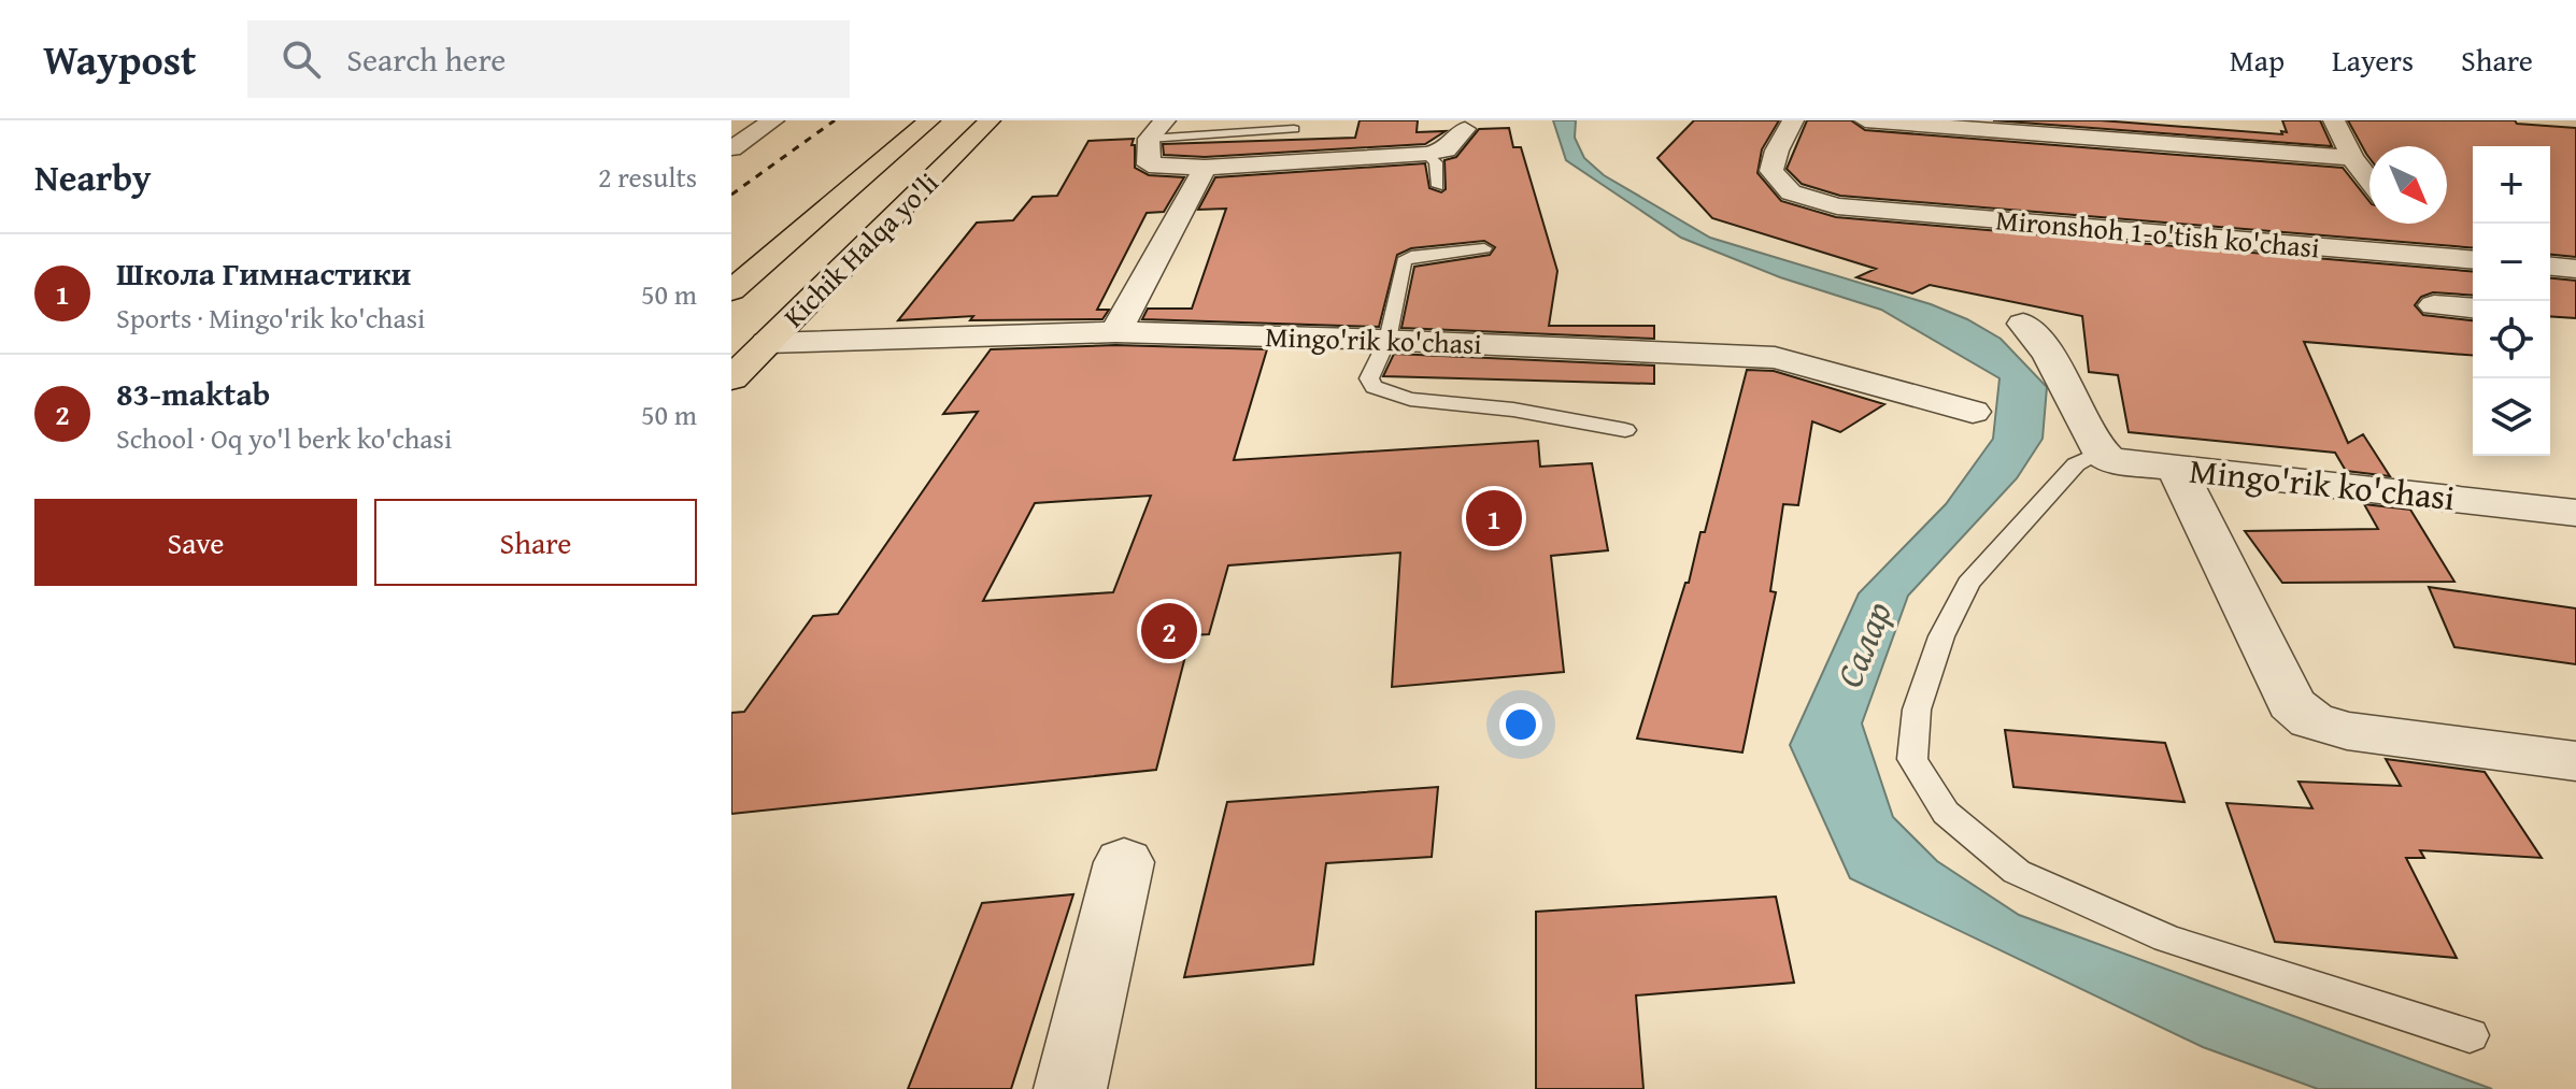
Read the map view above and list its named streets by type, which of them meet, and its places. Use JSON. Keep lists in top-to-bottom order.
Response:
{
  "streets": {
    "highway": ["Kichik Halqa yo'li"],
    "street": ["Mironshoh 1-o'tish ko'chasi", "Mingo'rik ko'chasi"]
  },
  "crossings": [
    ["Kichik Halqa yo'li", "Mingo'rik ko'chasi"]
  ],
  "water": ["Салар"],
  "north": "bottom right",
  "page": {
    "header": "Waypost",
    "search": "Search here",
    "nav": ["Map", "Layers", "Share"],
    "heading": ["Nearby", "2 results"],
    "map_buttons": ["+", "−"],
    "list": [
      {
        "mark": "1",
        "name": "Школа Гимнастики",
        "note": "Sports · Mingo'rik ko'chasi",
        "value": "50 m"
      },
      {
        "mark": "2",
        "name": "83-maktab",
        "note": "School · Oq yo'l berk ko'chasi",
        "value": "50 m"
      }
    ],
    "buttons": ["Save", "Share"],
    "pins": ["1", "2"]
  }
}
